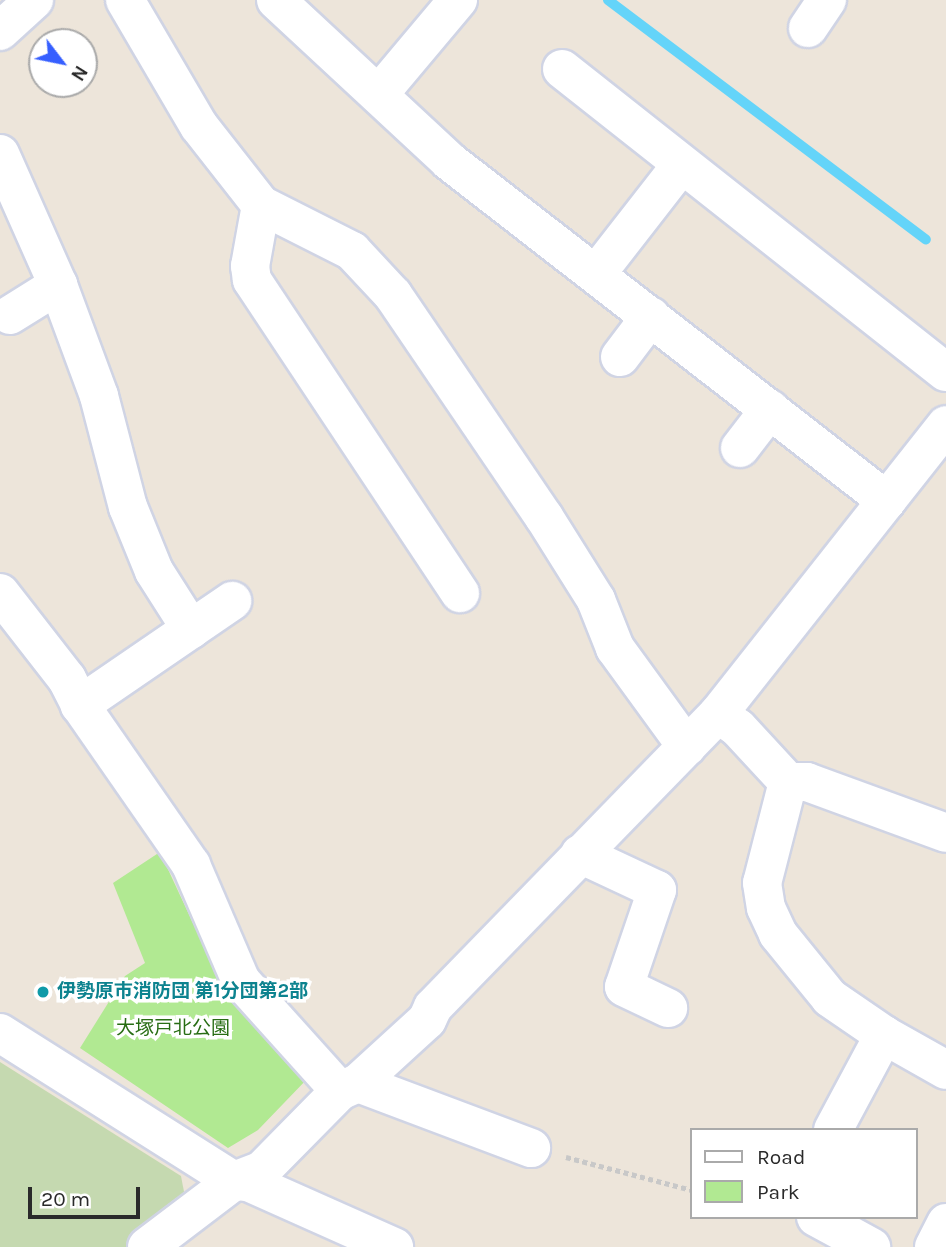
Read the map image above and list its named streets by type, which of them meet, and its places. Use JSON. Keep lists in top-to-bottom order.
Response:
{
  "parks": ["大塚戸北公園"],
  "places": ["伊勢原市消防団 第1分団第2部"],
  "legend": ["Road", "Park"],
  "scale_bar": "20 m",
  "north": "bottom right"
}
